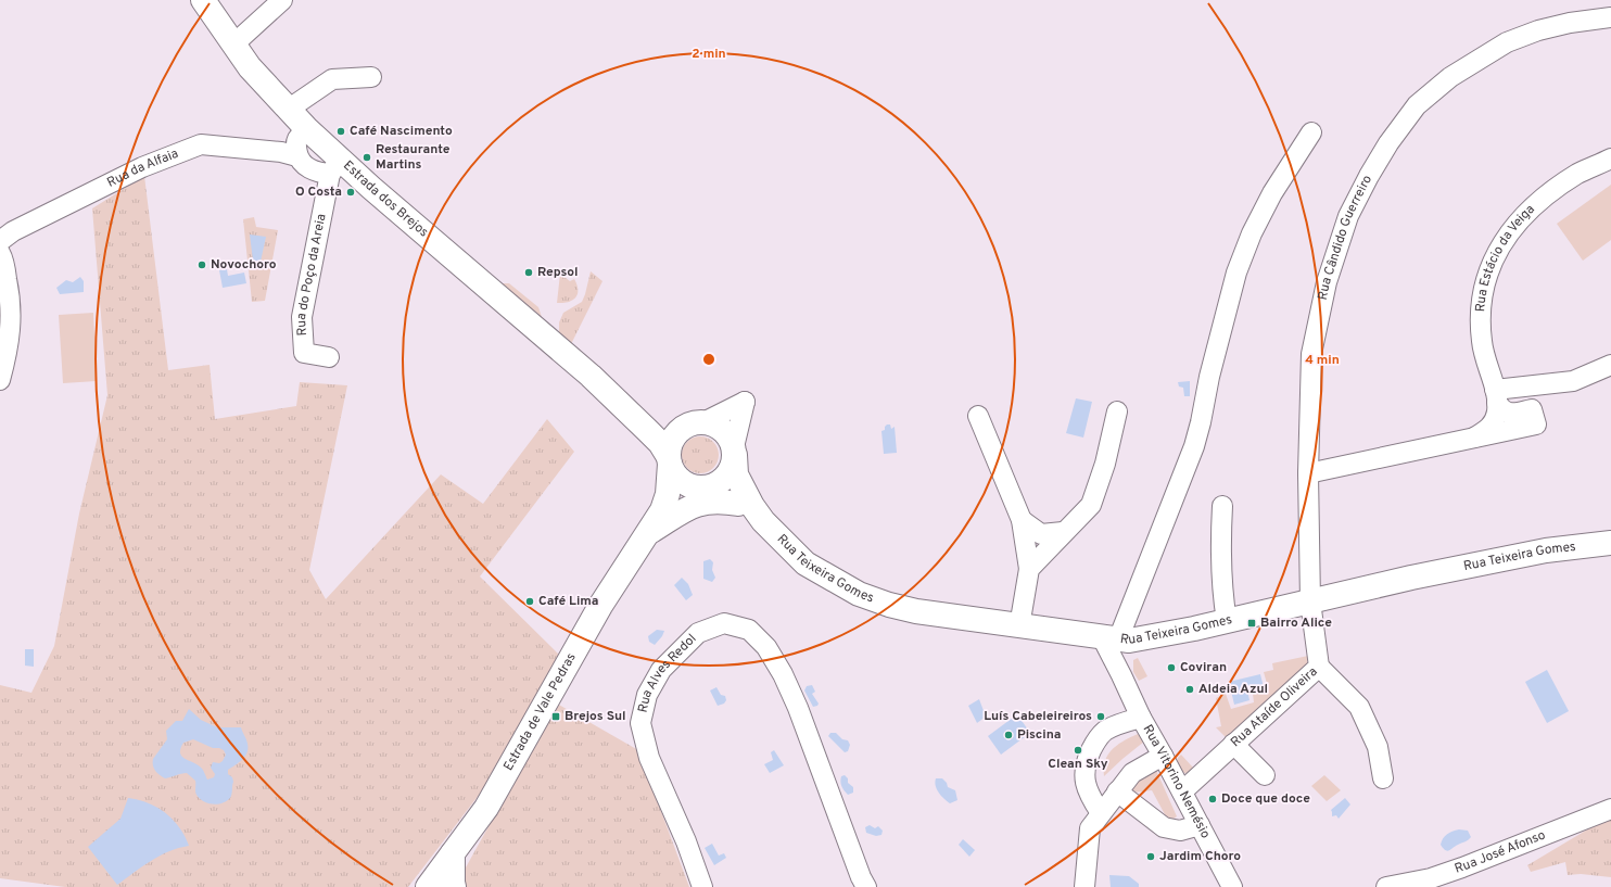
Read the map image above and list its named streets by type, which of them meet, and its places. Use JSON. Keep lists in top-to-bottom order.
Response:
{
  "streets": {
    "main road": ["Estrada dos Brejos", "Rua Teixeira Gomes", "Estrada de Vale Pedras"],
    "street": [
      "Rua da Alfaia",
      "Rua Cândido Guerreiro",
      "Rua Estácio da Veiga",
      "Rua do Poço da Areia",
      "Rua Alves Redol",
      "Rua Ataíde Oliveira",
      "Rua Vitorino Nemésio",
      "Rua José Afonso"
    ]
  },
  "crossings": [
    ["Estrada dos Brejos", "Rua do Poço da Areia"],
    ["Estrada dos Brejos", "Rua Teixeira Gomes"],
    ["Estrada dos Brejos", "Estrada de Vale Pedras"],
    ["Rua Cândido Guerreiro", "Rua Teixeira Gomes"],
    ["Rua Cândido Guerreiro", "Rua Ataíde Oliveira"],
    ["Rua Teixeira Gomes", "Rua Ataíde Oliveira"],
    ["Rua Teixeira Gomes", "Estrada de Vale Pedras"],
    ["Rua Teixeira Gomes", "Rua Vitorino Nemésio"],
    ["Rua Ataíde Oliveira", "Rua Vitorino Nemésio"]
  ],
  "places": {
    "other": [
      "Café Nascimento",
      "Restaurante Martins",
      "O Costa",
      "Novochoro",
      "Repsol",
      "Café Lima",
      "Coviran",
      "Aldeia Azul",
      "Luís Cabeleireiros",
      "Piscina",
      "Clean Sky",
      "Doce que doce",
      "Jardim Choro"
    ],
    "transit": ["Bairro Alice", "Brejos Sul"]
  },
  "rings": ["2 min", "4 min"]
}
